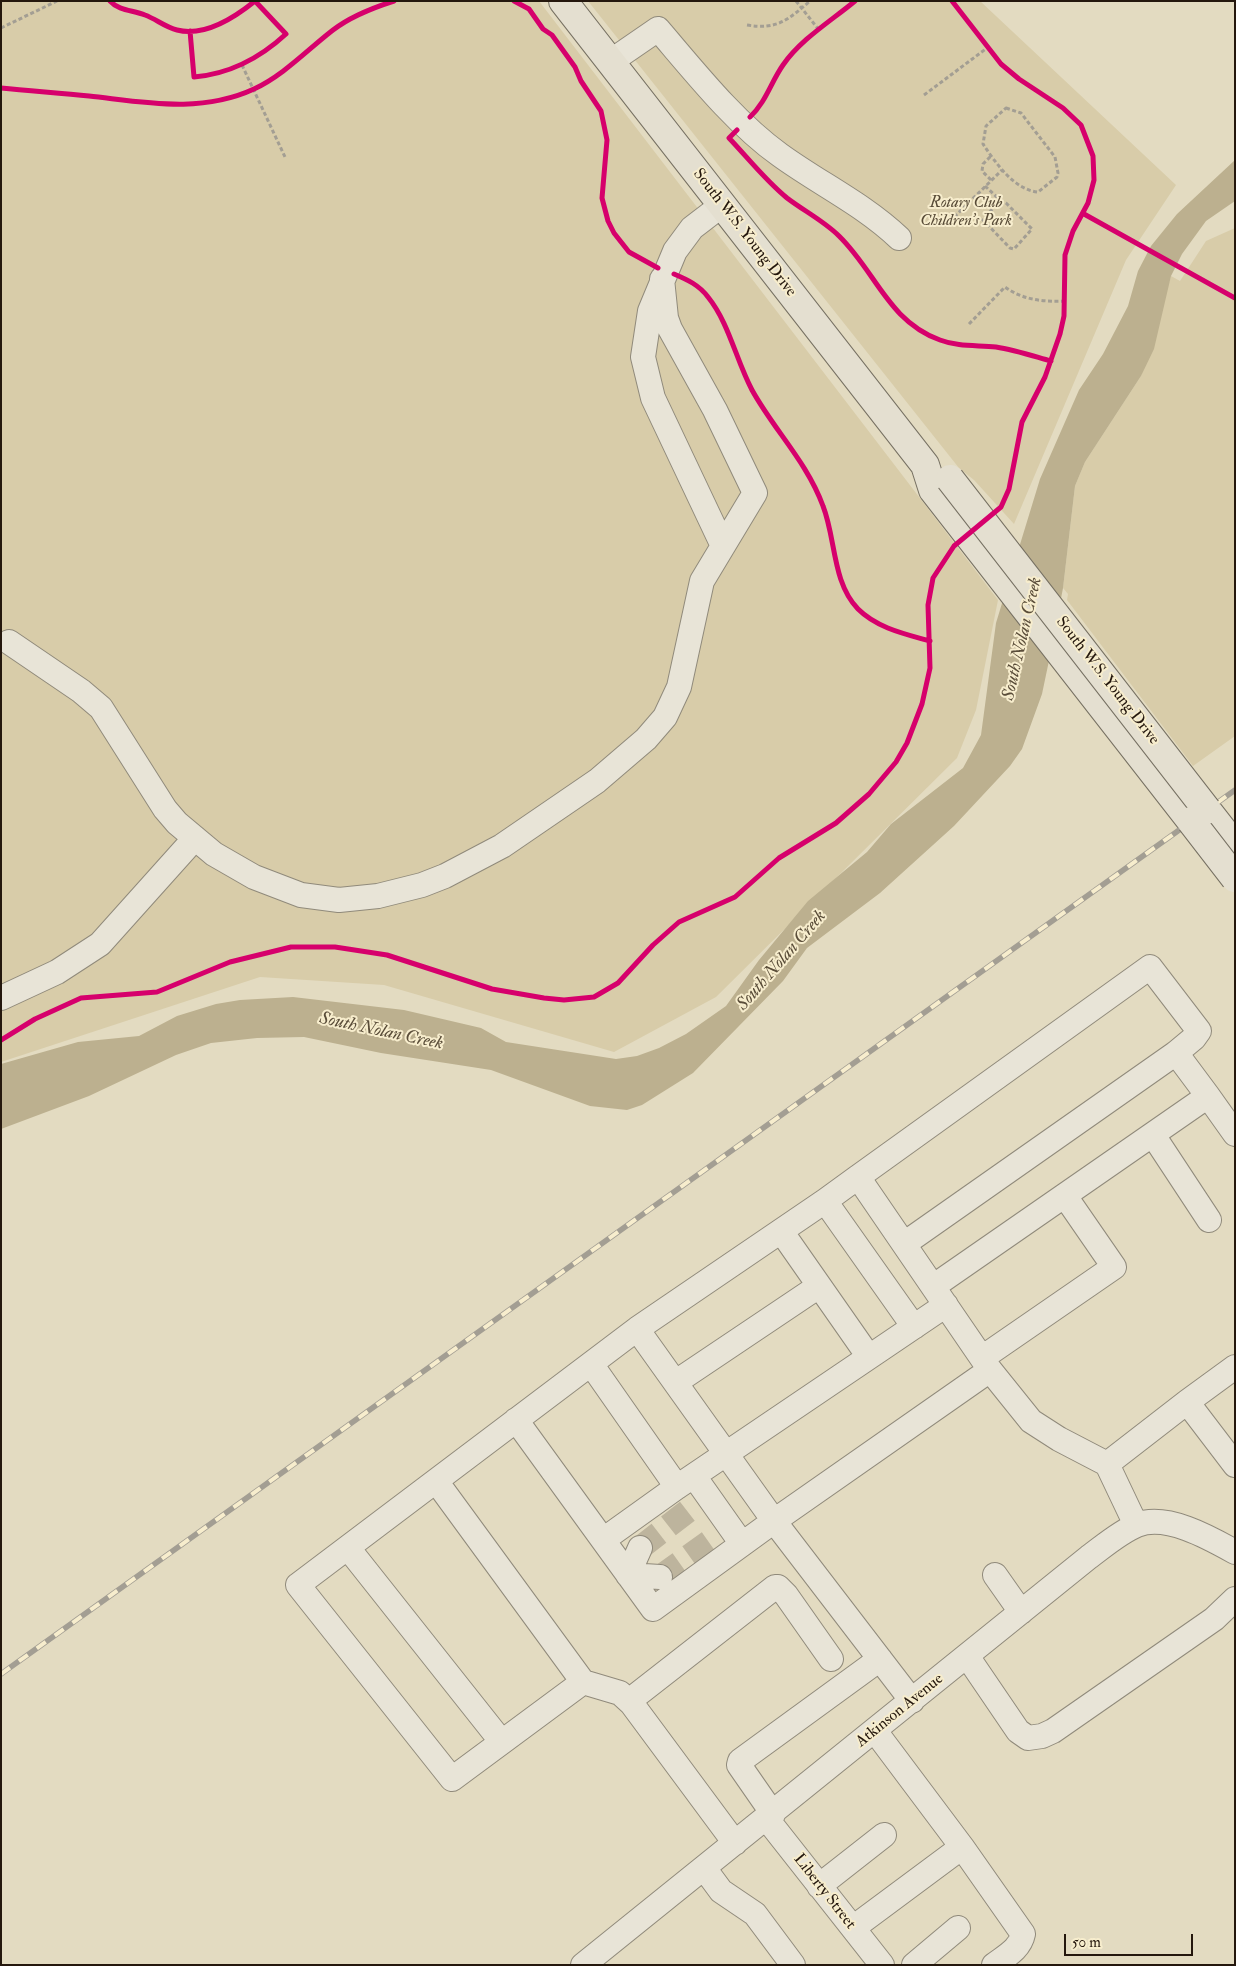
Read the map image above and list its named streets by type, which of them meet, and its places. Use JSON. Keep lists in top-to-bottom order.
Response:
{
  "streets": {
    "main road": ["South W.S. Young Drive"],
    "street": ["Atkinson Avenue", "Liberty Street"]
  },
  "crossings": [
    ["Atkinson Avenue", "Liberty Street"]
  ],
  "water": ["South Nolan Creek"],
  "parks": ["Rotary Club Children's Park"],
  "scale_bar": "50 m"
}
